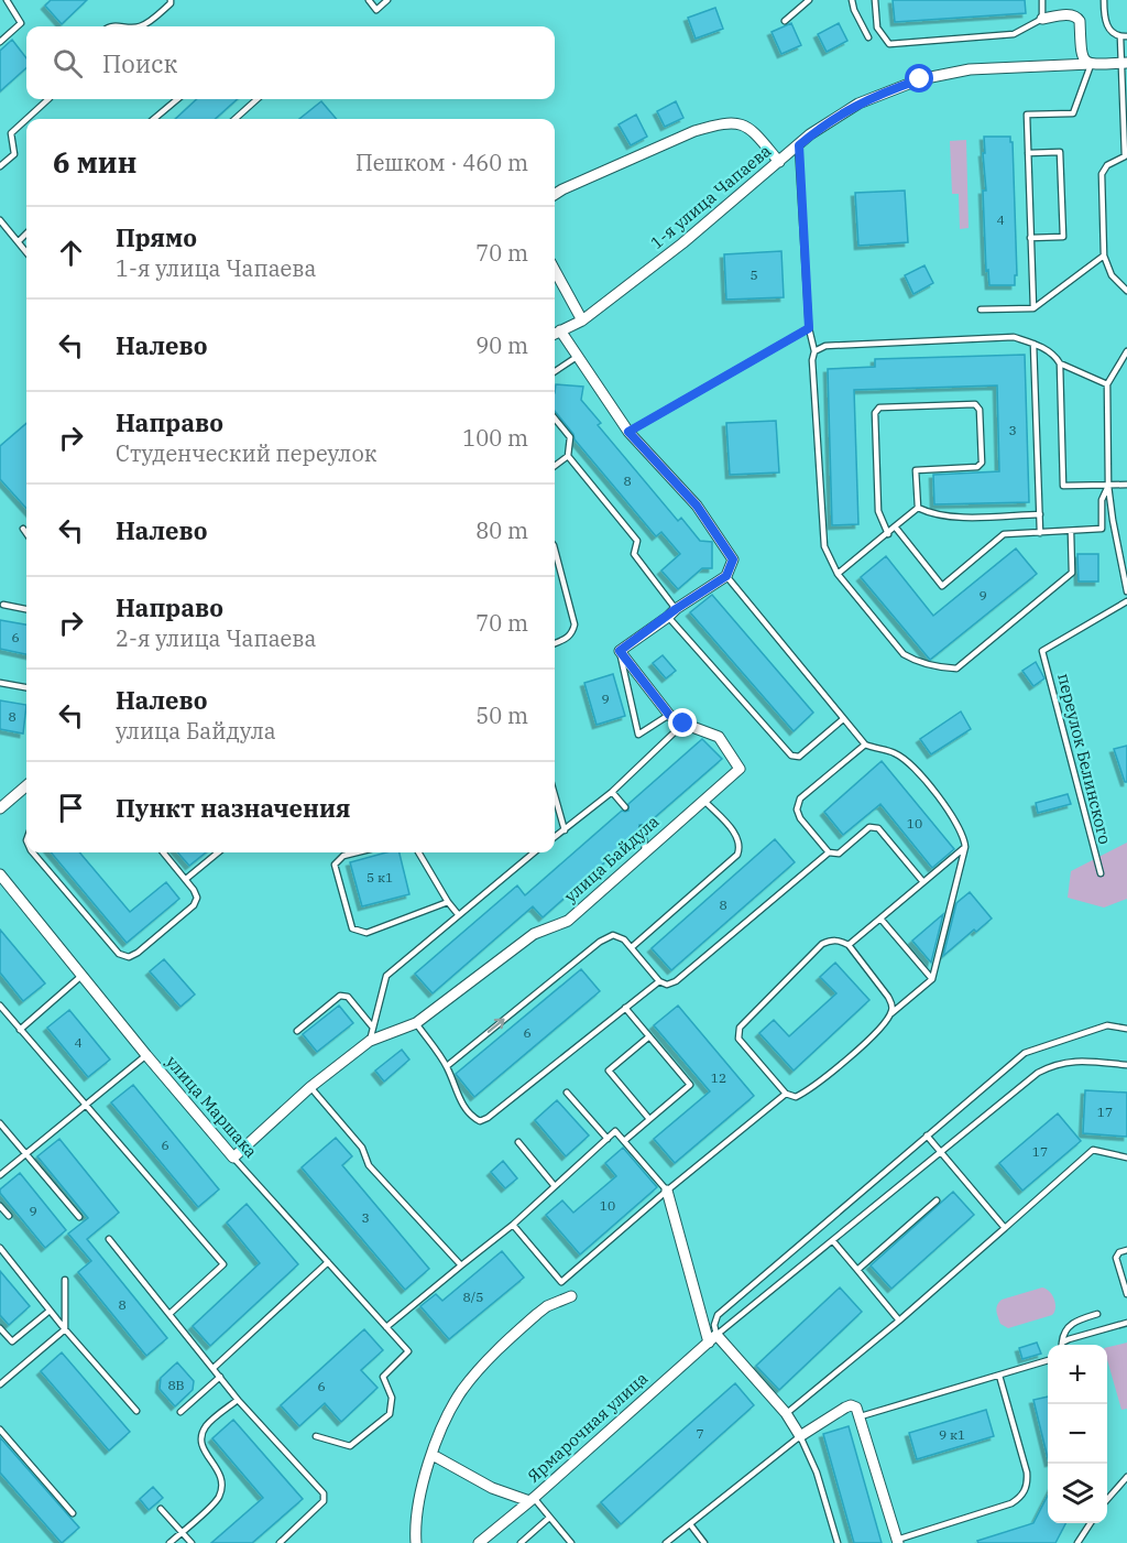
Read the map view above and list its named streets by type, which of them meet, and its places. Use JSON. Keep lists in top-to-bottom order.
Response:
{
  "streets": {
    "street": [
      "1-я улица Чапаева",
      "улица Байдула",
      "улица Маршака",
      "Ярмарочная улица"
    ],
    "lane": ["переулок Белинского"]
  },
  "crossings": [
    ["улица Байдула", "улица Маршака"]
  ],
  "house_numbers": [
    "4",
    "5",
    "3",
    "8",
    "9",
    "6",
    "9",
    "8",
    "10",
    "5 к1",
    "8",
    "6",
    "4",
    "12",
    "17",
    "6",
    "17",
    "10",
    "9",
    "3",
    "8/5",
    "8",
    "8В",
    "6",
    "7",
    "9 к1"
  ],
  "page": {
    "search": "Поиск",
    "heading": ["6 мин", "Пешком · 460 m"],
    "list": [
      ["Прямо", "1-я улица Чапаева", "70 m"],
      ["Налево", "90 m"],
      ["Направо", "Студенческий переулок", "100 m"],
      ["Налево", "80 m"],
      ["Направо", "2-я улица Чапаева", "70 m"],
      ["Налево", "улица Байдула", "50 m"],
      "Пункт назначения"
    ],
    "map_buttons": ["+", "−"]
  }
}
